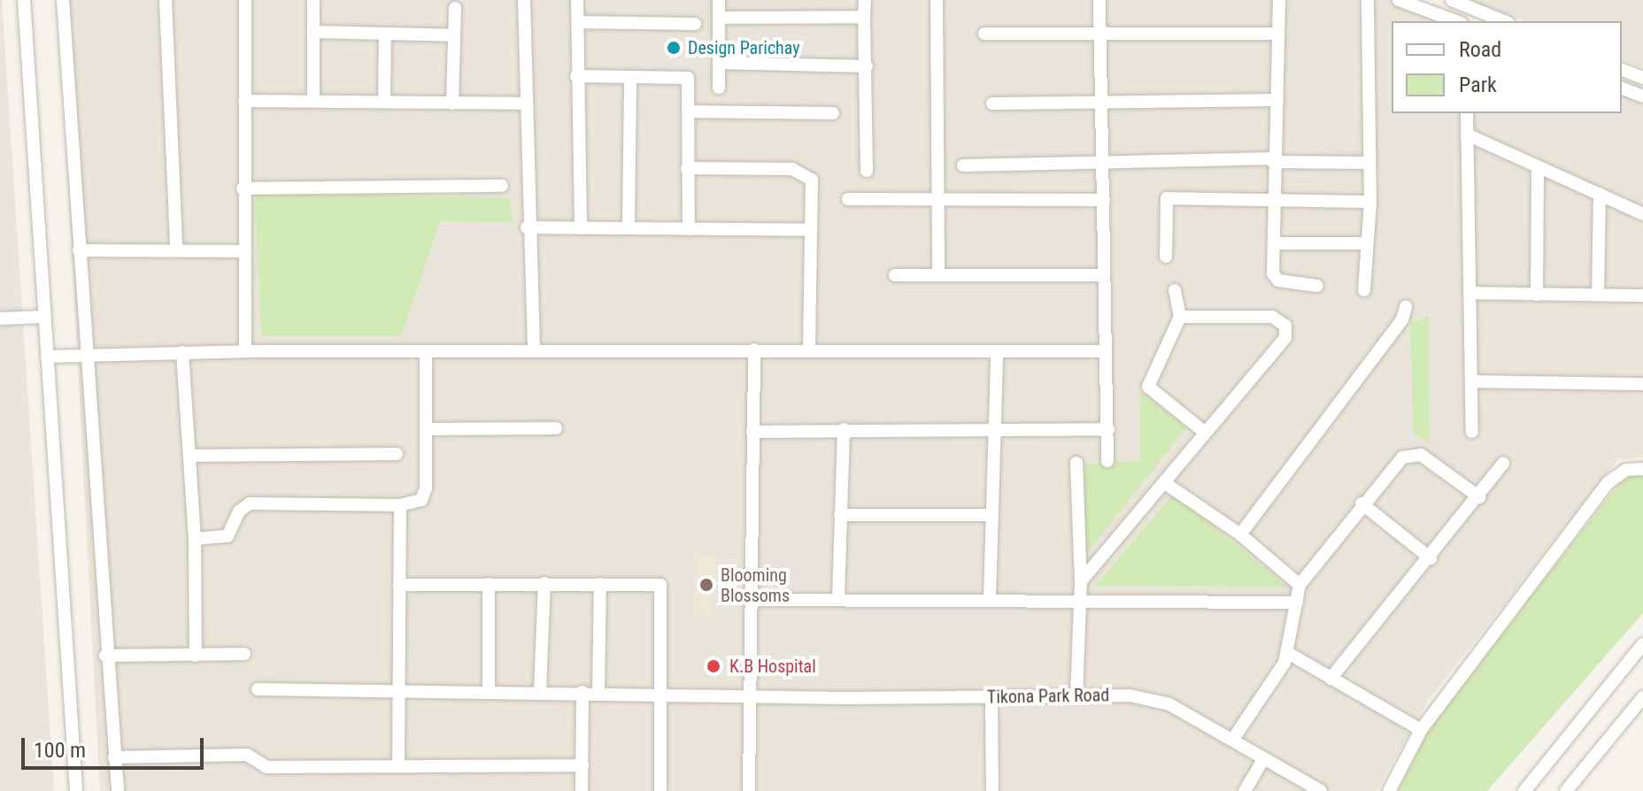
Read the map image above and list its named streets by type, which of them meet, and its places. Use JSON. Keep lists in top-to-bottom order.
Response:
{
  "streets": {
    "street": ["Tikona Park Road"]
  },
  "places": ["Design Parichay", "Blooming Blossoms", "K.B Hospital"],
  "legend": ["Road", "Park"],
  "scale_bar": "100 m"
}
